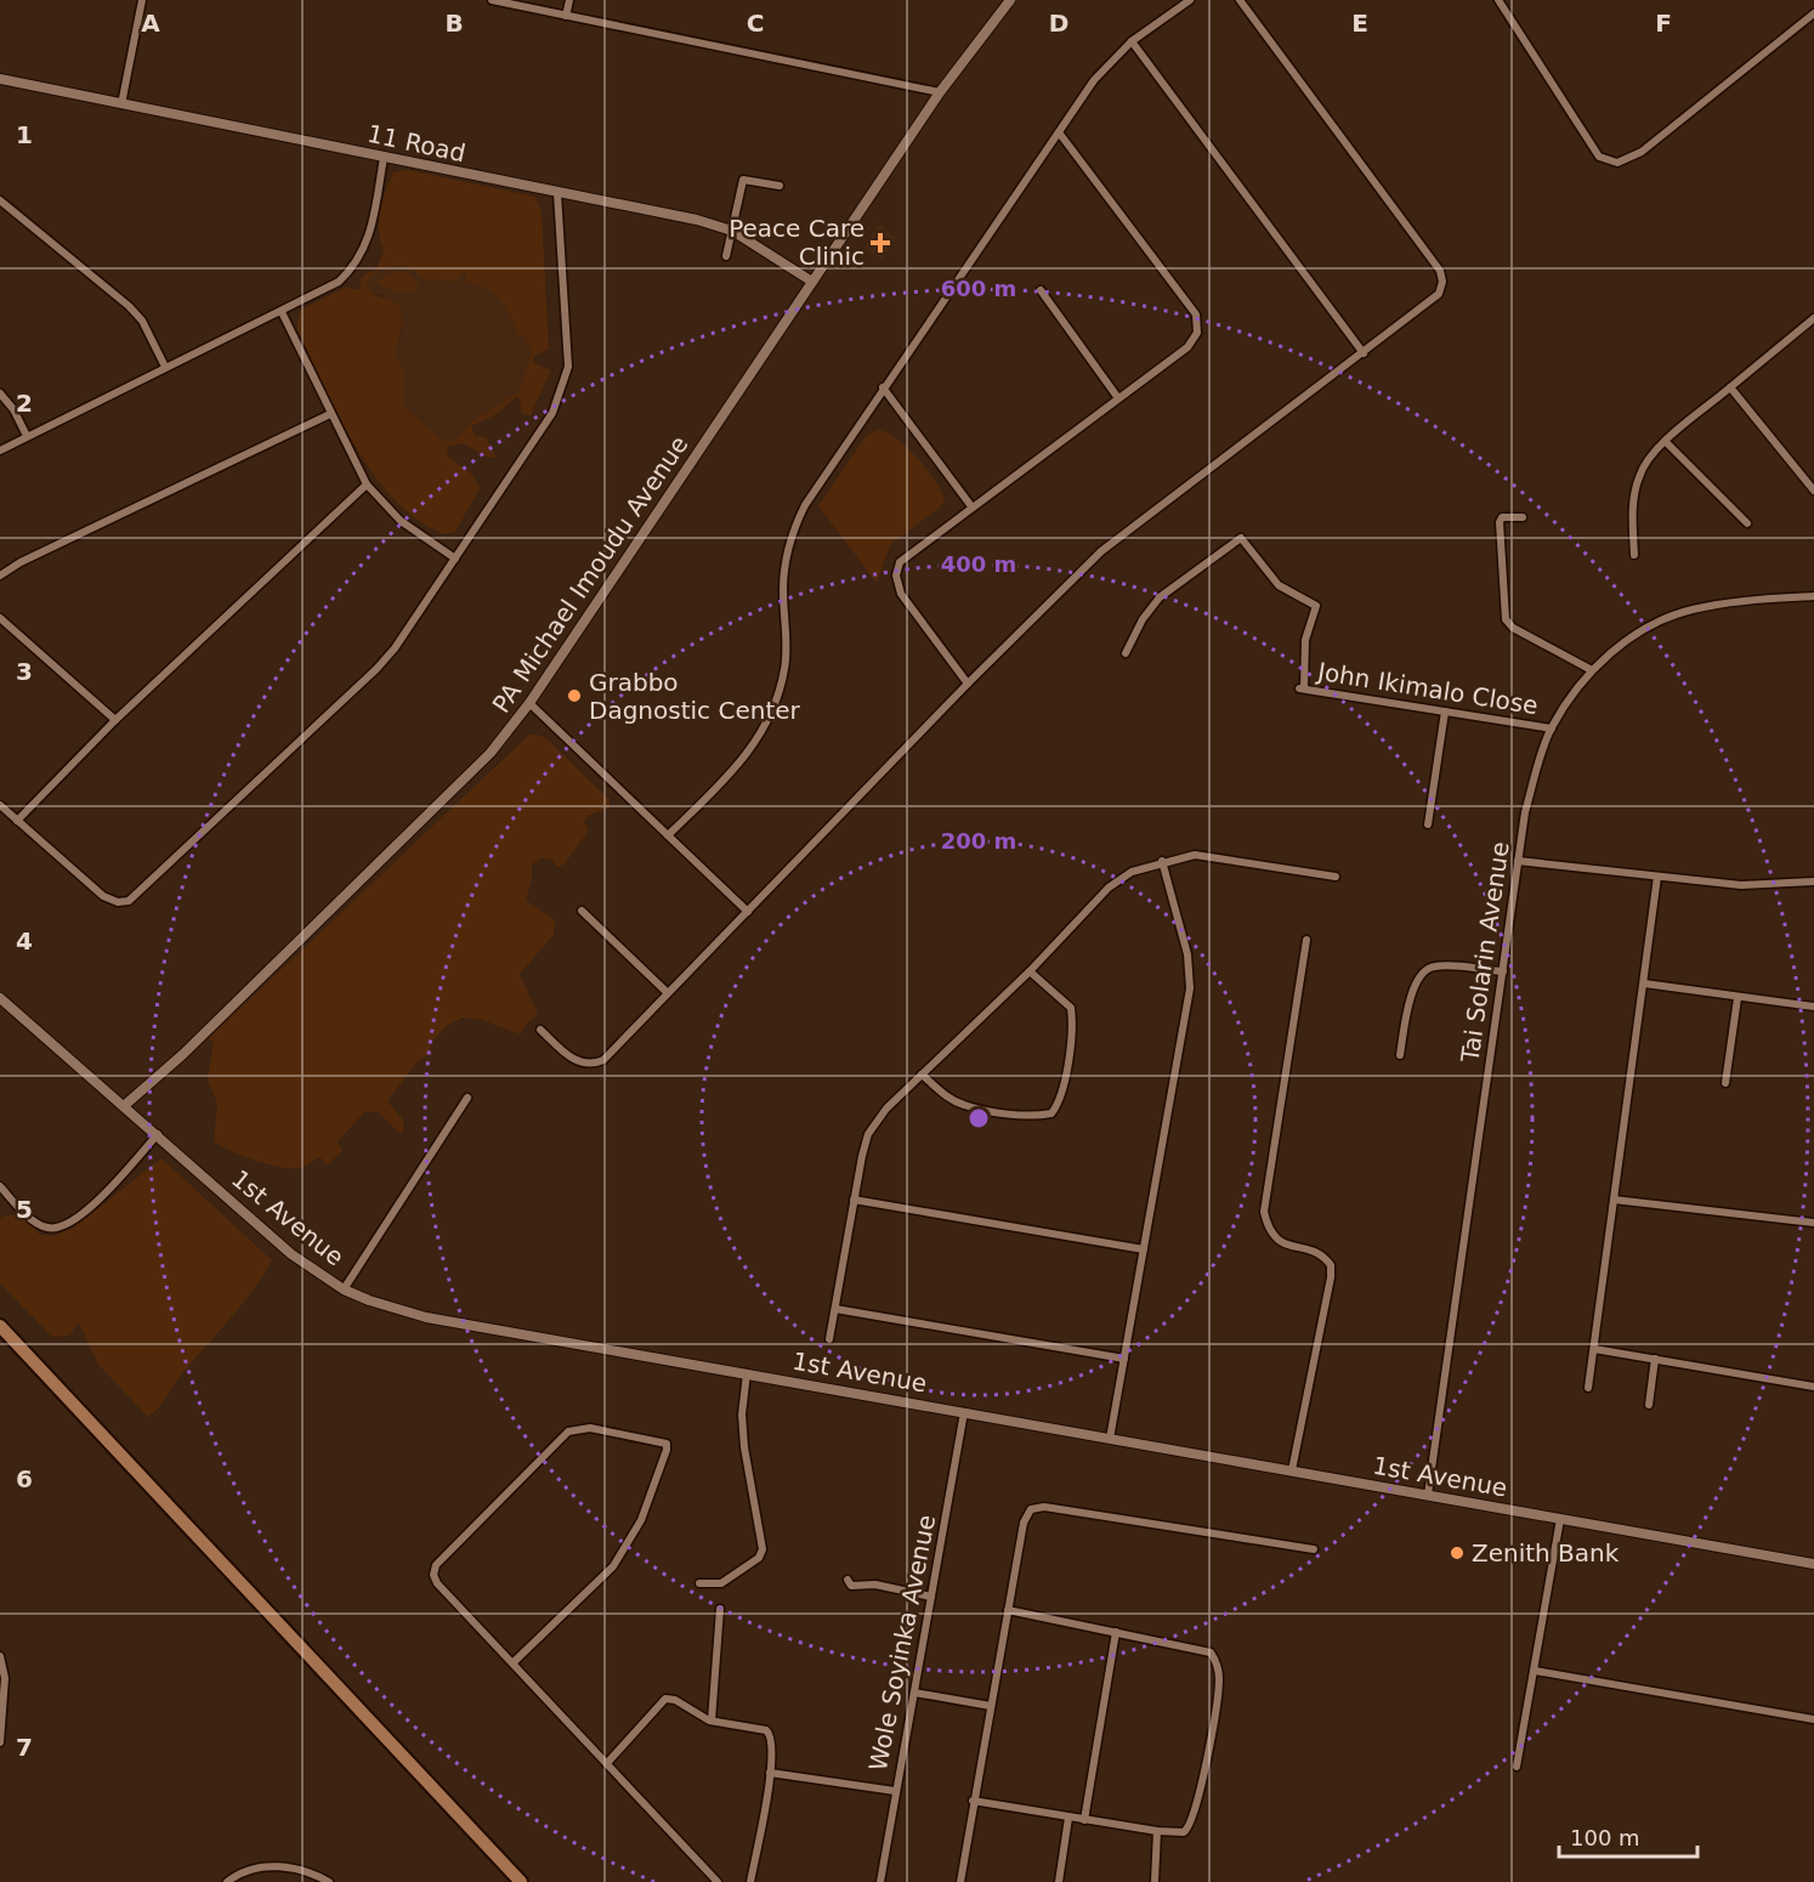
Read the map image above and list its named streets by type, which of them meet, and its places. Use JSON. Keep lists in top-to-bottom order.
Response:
{
  "streets": {
    "street": [
      "11 Road",
      "PA Michael Imoudu Avenue",
      "John Ikimalo Close",
      "Tai Solarin Avenue",
      "1st Avenue",
      "Wole Soyinka Avenue"
    ]
  },
  "crossings": [
    ["11 Road", "PA Michael Imoudu Avenue"],
    ["PA Michael Imoudu Avenue", "1st Avenue"],
    ["John Ikimalo Close", "Tai Solarin Avenue"],
    ["Tai Solarin Avenue", "1st Avenue"],
    ["1st Avenue", "Wole Soyinka Avenue"]
  ],
  "places": {
    "health": ["Peace Care Clinic"],
    "other": ["Grabbo Dagnostic Center", "Zenith Bank"]
  },
  "scale_bar": "100 m",
  "grid": {
    "columns": [
      "A",
      "B",
      "C",
      "D",
      "E",
      "F"
    ],
    "rows": [
      "1",
      "2",
      "3",
      "4",
      "5",
      "6",
      "7"
    ]
  },
  "rings": ["600 m", "400 m", "200 m"]
}
